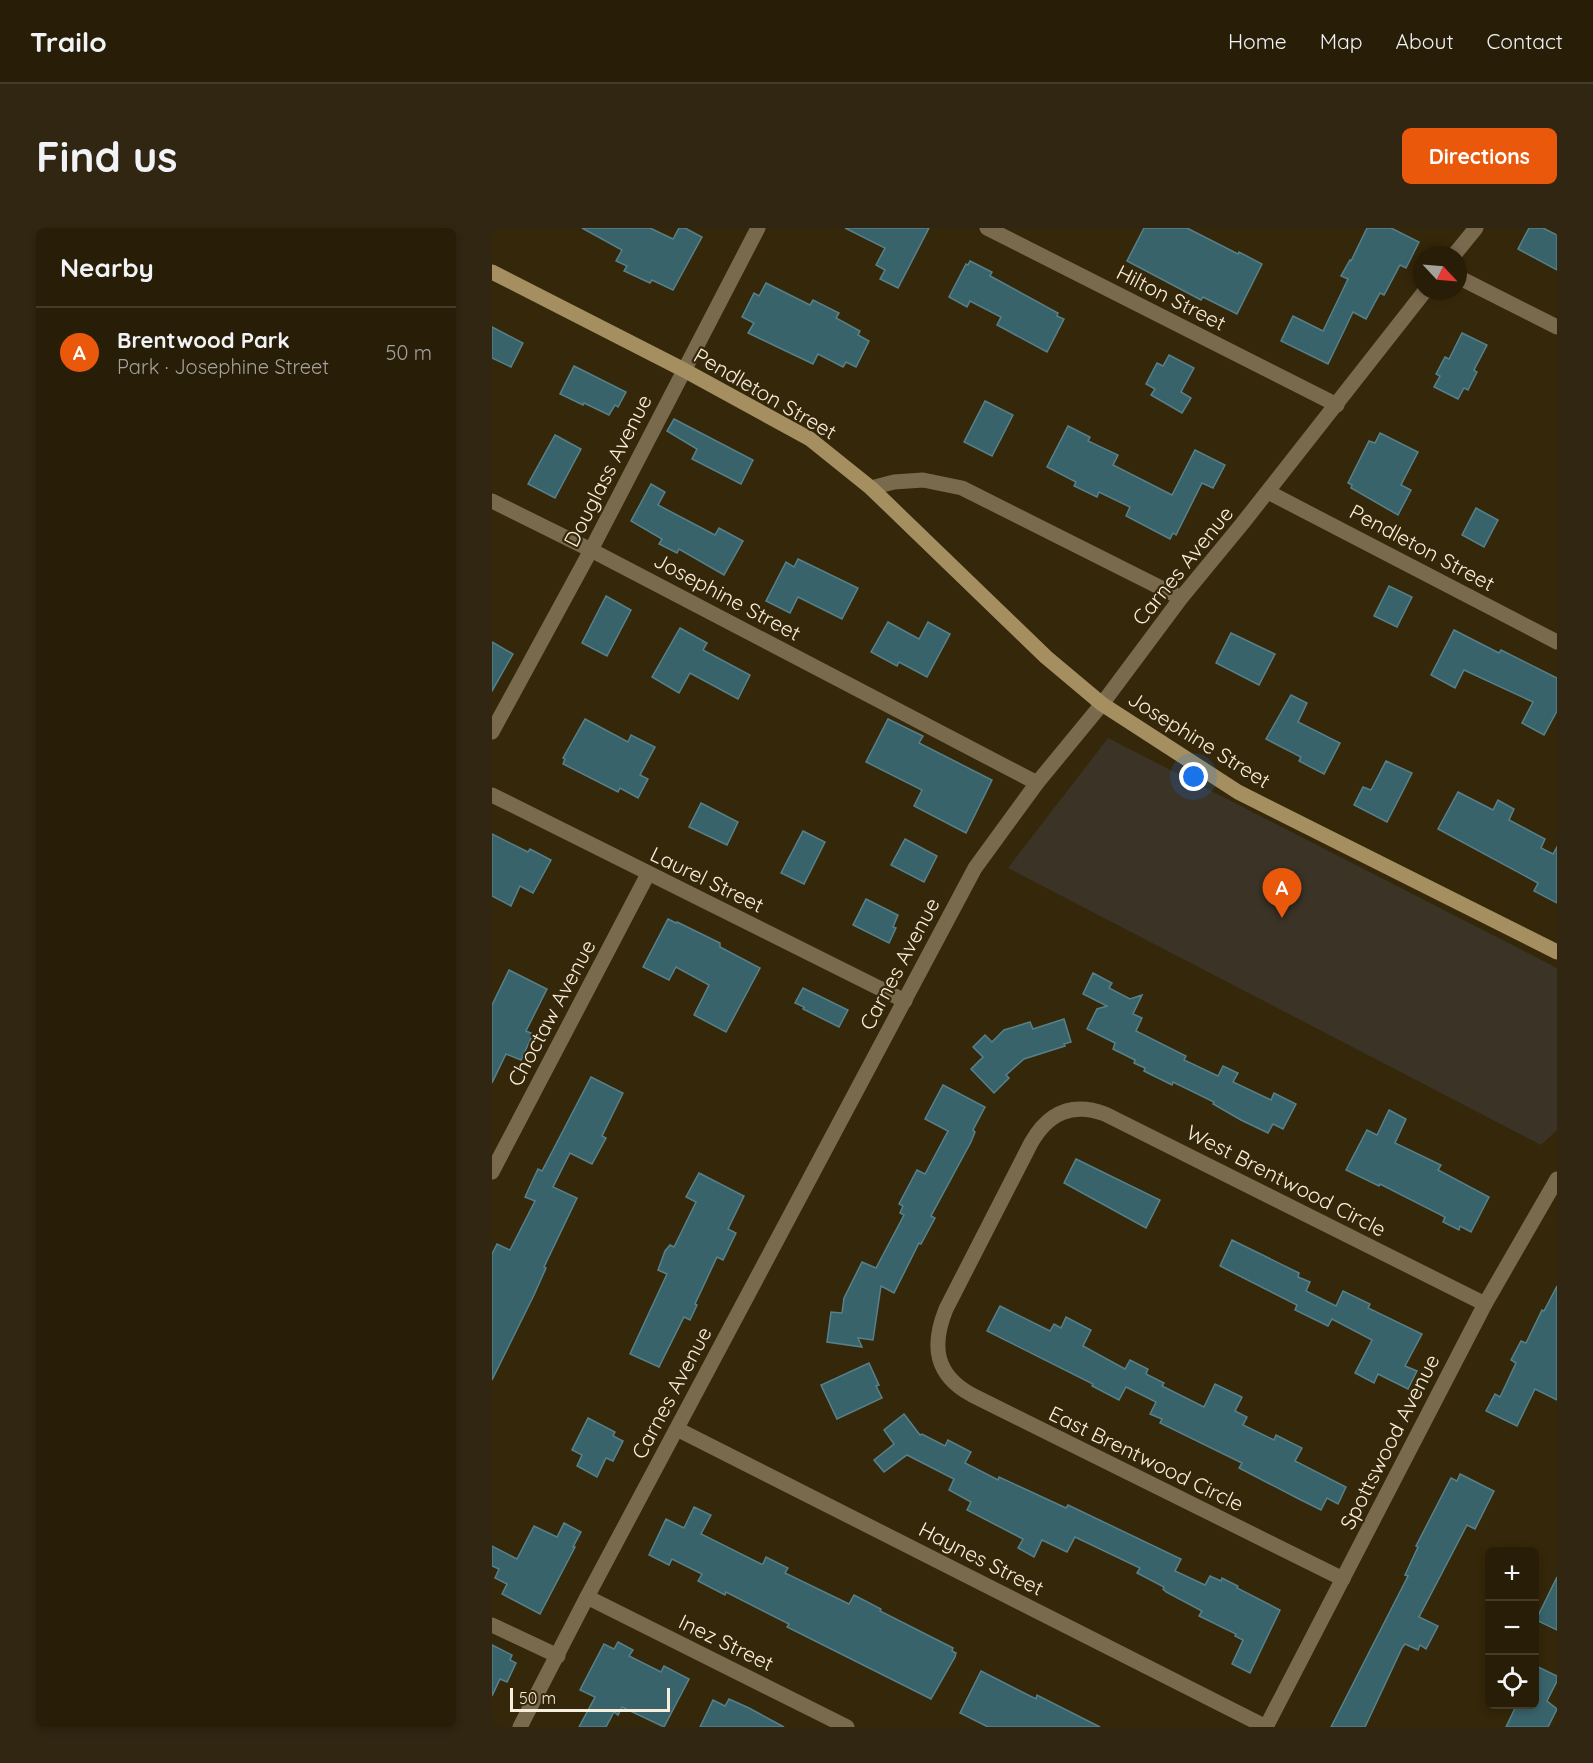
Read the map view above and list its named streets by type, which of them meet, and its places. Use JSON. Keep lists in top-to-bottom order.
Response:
{
  "streets": {
    "main road": ["Pendleton Street", "Josephine Street"],
    "street": [
      "Hilton Street",
      "Douglass Avenue",
      "Carnes Avenue",
      "Laurel Street",
      "Choctaw Avenue",
      "West Brentwood Circle",
      "Spottswood Avenue",
      "East Brentwood Circle",
      "Haynes Street",
      "Inez Street"
    ]
  },
  "crossings": [
    ["Hilton Street", "Carnes Avenue"],
    ["Pendleton Street", "Douglass Avenue"],
    ["Pendleton Street", "Carnes Avenue"],
    ["Pendleton Street", "Josephine Street"],
    ["Douglass Avenue", "Josephine Street"],
    ["Carnes Avenue", "Josephine Street"],
    ["Carnes Avenue", "Laurel Street"],
    ["Carnes Avenue", "Haynes Street"],
    ["Carnes Avenue", "Inez Street"],
    ["Laurel Street", "Choctaw Avenue"],
    ["West Brentwood Circle", "Spottswood Avenue"],
    ["West Brentwood Circle", "East Brentwood Circle"],
    ["Spottswood Avenue", "East Brentwood Circle"],
    ["Spottswood Avenue", "Haynes Street"]
  ],
  "scale_bar": "50 m",
  "north": "bottom right",
  "page": {
    "header": "Trailo",
    "nav": [
      "Home",
      "Map",
      "About",
      "Contact"
    ],
    "buttons": "Directions",
    "title": "Find us",
    "heading": "Nearby",
    "list": [
      {
        "mark": "A",
        "name": "Brentwood Park",
        "note": "Park · Josephine Street",
        "value": "50 m"
      }
    ],
    "pins": "A",
    "map_buttons": ["+", "−"],
    "scale": "50 m"
  }
}
